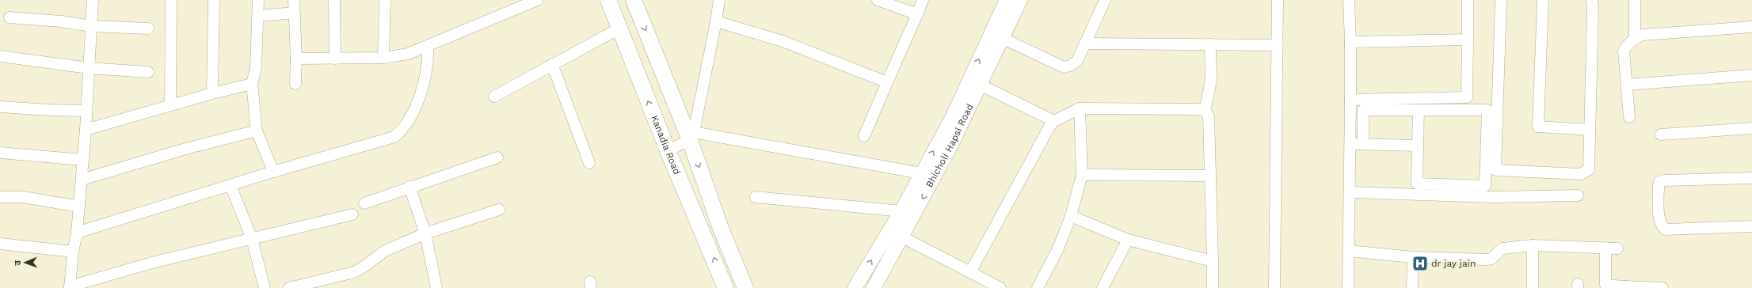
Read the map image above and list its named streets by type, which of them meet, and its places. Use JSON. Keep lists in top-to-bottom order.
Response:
{
  "streets": {
    "main road": ["Kanadia Road"],
    "street": ["Bhicholi Hapsi Road"]
  },
  "places": {
    "hospital": ["dr jay jain"]
  },
  "north": "left"
}
